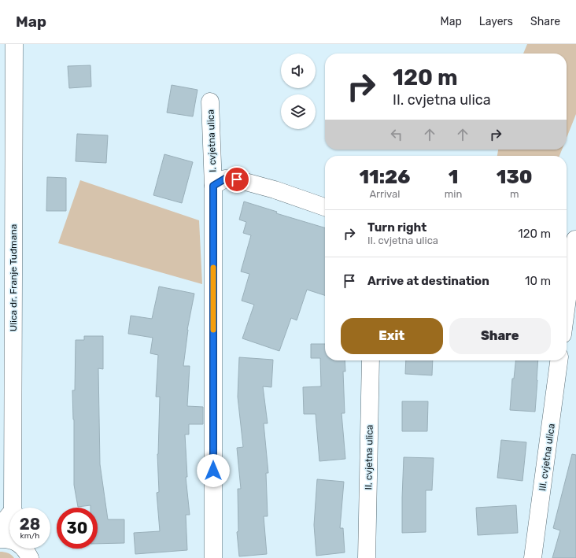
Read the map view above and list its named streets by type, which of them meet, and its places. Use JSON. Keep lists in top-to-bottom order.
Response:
{
  "streets": {
    "street": [
      "I. cvjetna ulica",
      "Ulica dr. Franje Tuđmana",
      "II. cvjetna ulica",
      "III. cvjetna ulica"
    ]
  },
  "page": {
    "header": "Map",
    "nav": ["Map", "Layers", "Share"],
    "turn": ["120 m", "II. cvjetna ulica"],
    "eta": [
      "11:26",
      "Arrival",
      "1",
      "min",
      "130",
      "m"
    ],
    "list": [
      {
        "name": "Turn right",
        "note": "II. cvjetna ulica",
        "value": "120 m"
      },
      {
        "name": "Arrive at destination",
        "value": "10 m"
      }
    ],
    "buttons": ["Exit", "Share"],
    "speed": "28 km/h",
    "limit": "30"
  }
}
